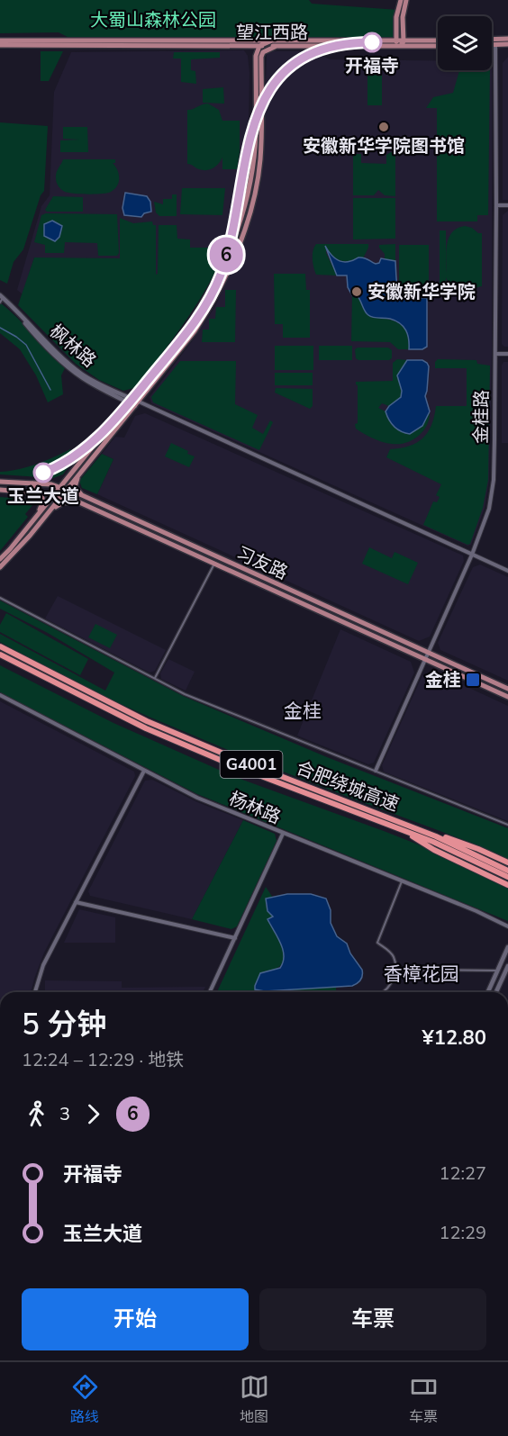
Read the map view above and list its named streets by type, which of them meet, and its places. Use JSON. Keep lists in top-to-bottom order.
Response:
{
  "streets": {
    "highway": ["G4001", "合肥绕城高速"],
    "main road": ["望江西路", "枫林路", "习友路"],
    "street": ["金桂路", "杨林路"]
  },
  "crossings": [
    ["金桂路", "习友路"]
  ],
  "districts": ["金桂", "香樟花园"],
  "parks": ["大蜀山森林公园"],
  "places": {
    "other": [
      "开福寺",
      "安徽新华学院图书馆",
      "安徽新华学院",
      "玉兰大道"
    ],
    "transit": ["金桂"]
  },
  "lines": ["metro line 6"],
  "page": {
    "on_map": "6",
    "heading": ["5 分钟", "12:24 – 12:29 · 地铁", "¥12.80"],
    "legs": ["3", "6"],
    "list": [
      {
        "name": "开福寺",
        "value": "12:27"
      },
      {
        "name": "玉兰大道",
        "value": "12:29"
      }
    ],
    "buttons": ["开始", "车票"],
    "tabs": ["路线", "地图", "车票"]
  }
}
